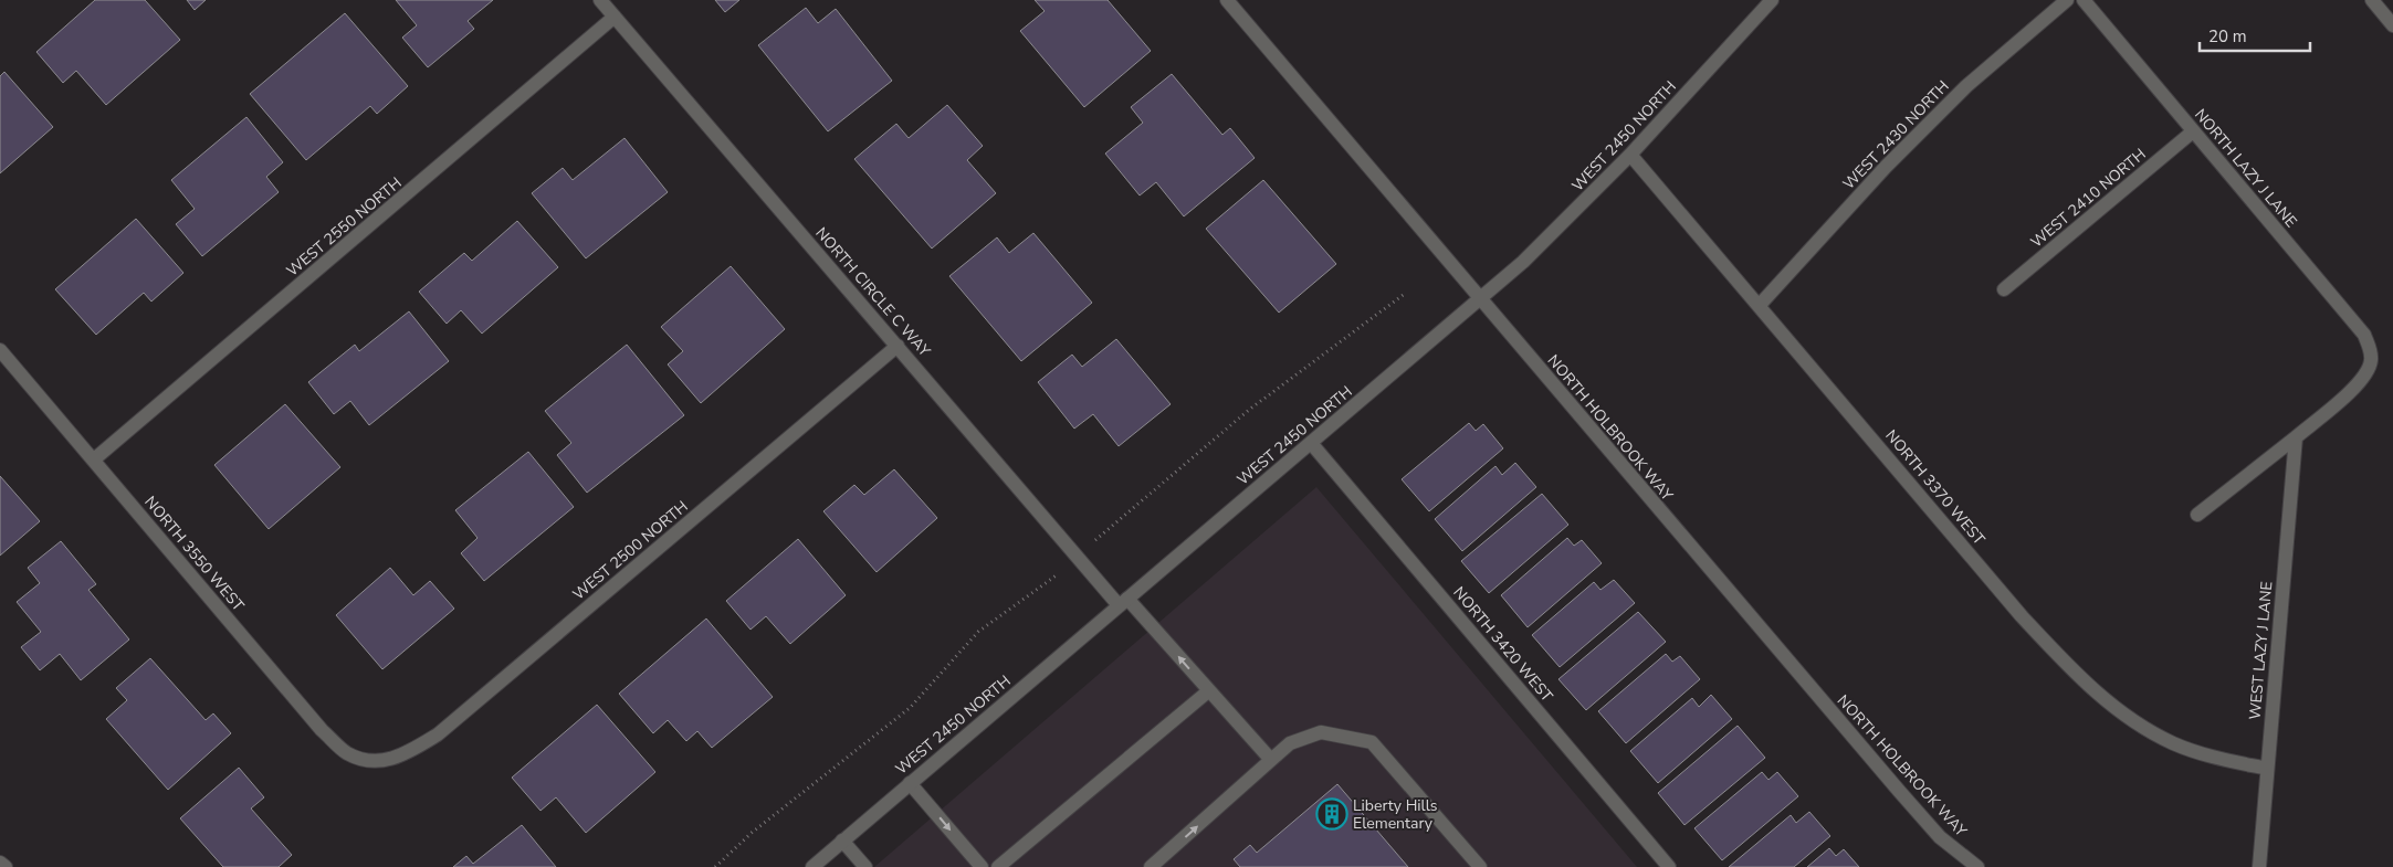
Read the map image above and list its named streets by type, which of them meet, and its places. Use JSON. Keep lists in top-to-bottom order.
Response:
{
  "streets": {
    "street": [
      "WEST 2430 NORTH",
      "WEST 2450 NORTH",
      "NORTH LAZY J LANE",
      "WEST 2410 NORTH",
      "WEST 2550 NORTH",
      "NORTH CIRCLE C WAY",
      "NORTH HOLBROOK WAY",
      "NORTH 3370 WEST",
      "WEST 2500 NORTH",
      "NORTH 3550 WEST",
      "NORTH 3420 WEST",
      "WEST LAZY J LANE"
    ]
  },
  "crossings": [
    ["WEST 2430 NORTH", "NORTH 3370 WEST"],
    ["WEST 2450 NORTH", "NORTH CIRCLE C WAY"],
    ["WEST 2450 NORTH", "NORTH HOLBROOK WAY"],
    ["WEST 2450 NORTH", "NORTH 3370 WEST"],
    ["WEST 2450 NORTH", "NORTH 3420 WEST"],
    ["NORTH LAZY J LANE", "WEST 2410 NORTH"],
    ["NORTH LAZY J LANE", "WEST LAZY J LANE"],
    ["WEST 2550 NORTH", "NORTH CIRCLE C WAY"],
    ["WEST 2550 NORTH", "NORTH 3550 WEST"],
    ["NORTH CIRCLE C WAY", "WEST 2500 NORTH"],
    ["NORTH 3370 WEST", "WEST LAZY J LANE"],
    ["WEST 2500 NORTH", "NORTH 3550 WEST"]
  ],
  "places": {
    "building": ["Liberty Hills Elementary"]
  },
  "scale_bar": "20 m"
}
